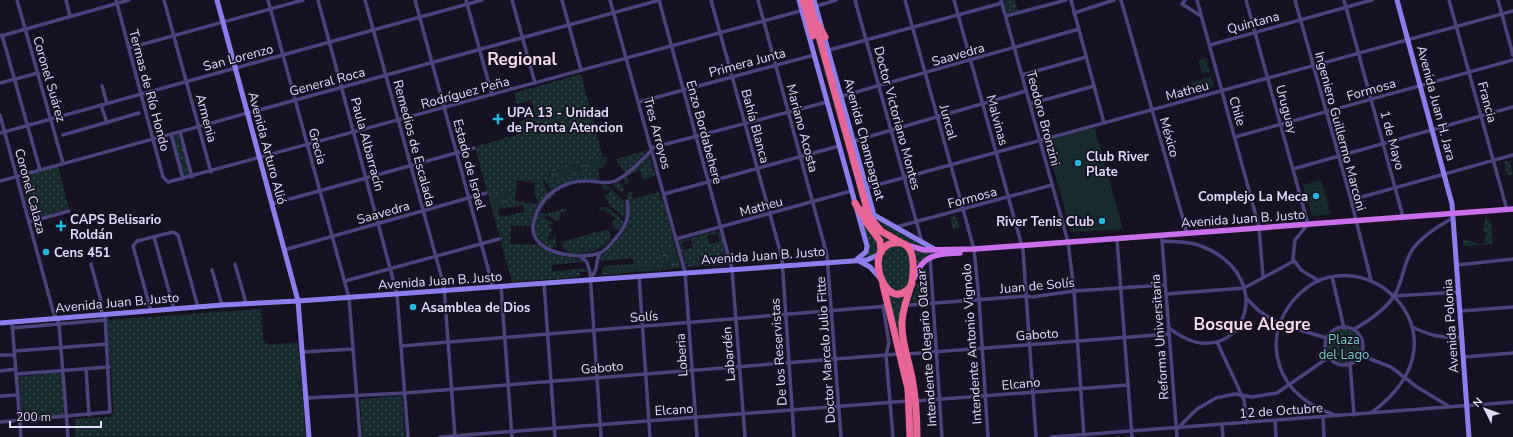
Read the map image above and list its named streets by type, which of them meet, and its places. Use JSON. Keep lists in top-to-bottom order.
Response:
{
  "streets": {
    "highway": ["Avenida Champagnat"],
    "main road": [
      "Avenida Juan H. Jara",
      "Avenida Arturo Alió",
      "Avenida Juan B. Justo",
      "Avenida Polonia"
    ],
    "street": [
      "Quintana",
      "Saavedra",
      "San Lorenzo",
      "Primera Junta",
      "Coronel Suárez",
      "General Roca",
      "Formosa",
      "Termas de Río Hondo",
      "Matheu",
      "Rodríguez Peña",
      "Francia",
      "Uruguay",
      "Chile",
      "Armenia",
      "Doctor Victoriano Montes",
      "Teodoro Bronzini",
      "Malvinas",
      "Juncal",
      "Bahía Blanca",
      "Mariano Acosta",
      "Ingeniero Guillermo Marconi",
      "Enzo Bordabehere",
      "Tres Arroyos",
      "México",
      "1 de Mayo",
      "Remedios de Escalada",
      "Paula Albarracín",
      "Grecia",
      "Estado de Israel",
      "Coronel Calaza",
      "Juan de Solís",
      "Solís",
      "Gaboto",
      "Reforma Universitaria",
      "Intendente Antonio Vignolo",
      "Intendente Olegario Olazar",
      "Doctor Marcelo Julio Fitte",
      "De los Reservistas",
      "Labardén",
      "Loberia",
      "Elcano",
      "12 de Octubre"
    ]
  },
  "crossings": [
    ["Quintana", "Uruguay"],
    ["Quintana", "Chile"],
    ["Quintana", "Ingeniero Guillermo Marconi"],
    ["Quintana", "1 de Mayo"],
    ["Saavedra", "Doctor Victoriano Montes"],
    ["Saavedra", "Teodoro Bronzini"],
    ["Saavedra", "Malvinas"],
    ["Saavedra", "Juncal"],
    ["Saavedra", "Avenida Champagnat"],
    ["Saavedra", "Remedios de Escalada"],
    ["Saavedra", "Paula Albarracín"],
    ["Saavedra", "Grecia"],
    ["Saavedra", "Avenida Arturo Alió"],
    ["Saavedra", "Estado de Israel"],
    ["San Lorenzo", "Coronel Suárez"],
    ["San Lorenzo", "Termas de Río Hondo"],
    ["San Lorenzo", "Armenia"],
    ["San Lorenzo", "Remedios de Escalada"],
    ["San Lorenzo", "Paula Albarracín"],
    ["San Lorenzo", "Grecia"],
    ["San Lorenzo", "Avenida Arturo Alió"],
    ["San Lorenzo", "Estado de Israel"],
    ["San Lorenzo", "Coronel Calaza"],
    ["Primera Junta", "Bahía Blanca"],
    ["Primera Junta", "Mariano Acosta"],
    ["Primera Junta", "Enzo Bordabehere"],
    ["Primera Junta", "Tres Arroyos"],
    ["Primera Junta", "Avenida Champagnat"],
    ["Coronel Suárez", "General Roca"],
    ["General Roca", "Termas de Río Hondo"],
    ["General Roca", "Armenia"],
    ["General Roca", "Enzo Bordabehere"],
    ["General Roca", "Tres Arroyos"],
    ["General Roca", "Remedios de Escalada"],
    ["General Roca", "Paula Albarracín"],
    ["General Roca", "Grecia"],
    ["General Roca", "Avenida Arturo Alió"],
    ["General Roca", "Estado de Israel"],
    ["General Roca", "Coronel Calaza"],
    ["Formosa", "Francia"],
    ["Formosa", "Avenida Juan H. Jara"],
    ["Formosa", "Uruguay"],
    ["Formosa", "Chile"],
    ["Formosa", "Doctor Victoriano Montes"],
    ["Formosa", "Teodoro Bronzini"],
    ["Formosa", "Malvinas"],
    ["Formosa", "Juncal"],
    ["Formosa", "Ingeniero Guillermo Marconi"],
    ["Formosa", "Avenida Champagnat"],
    ["Formosa", "1 de Mayo"],
    ["Termas de Río Hondo", "Rodríguez Peña"],
    ["Matheu", "Francia"],
    ["Matheu", "Avenida Juan H. Jara"],
    ["Matheu", "Uruguay"],
    ["Matheu", "Chile"],
    ["Matheu", "Doctor Victoriano Montes"],
    ["Matheu", "Teodoro Bronzini"],
    ["Matheu", "Malvinas"],
    ["Matheu", "Juncal"],
    ["Matheu", "Bahía Blanca"],
    ["Matheu", "Mariano Acosta"],
    ["Matheu", "Ingeniero Guillermo Marconi"],
    ["Matheu", "Enzo Bordabehere"],
    ["Matheu", "Tres Arroyos"],
    ["Matheu", "México"],
    ["Matheu", "Avenida Champagnat"],
    ["Matheu", "1 de Mayo"],
    ["Rodríguez Peña", "Armenia"],
    ["Rodríguez Peña", "Bahía Blanca"],
    ["Rodríguez Peña", "Mariano Acosta"],
    ["Rodríguez Peña", "Enzo Bordabehere"],
    ["Rodríguez Peña", "Tres Arroyos"],
    ["Rodríguez Peña", "Avenida Champagnat"],
    ["Rodríguez Peña", "Remedios de Escalada"],
    ["Rodríguez Peña", "Paula Albarracín"],
    ["Rodríguez Peña", "Grecia"],
    ["Rodríguez Peña", "Avenida Arturo Alió"],
    ["Rodríguez Peña", "Estado de Israel"],
    ["Francia", "Avenida Juan B. Justo"],
    ["Avenida Juan H. Jara", "Avenida Juan B. Justo"],
    ["Avenida Juan H. Jara", "Avenida Polonia"],
    ["Uruguay", "Avenida Juan B. Justo"],
    ["Chile", "Avenida Juan B. Justo"],
    ["Doctor Victoriano Montes", "Avenida Champagnat"],
    ["Teodoro Bronzini", "Avenida Juan B. Justo"],
    ["Teodoro Bronzini", "Juan de Solís"],
    ["Teodoro Bronzini", "Gaboto"],
    ["Teodoro Bronzini", "Elcano"],
    ["Teodoro Bronzini", "12 de Octubre"],
    ["Malvinas", "Avenida Juan B. Justo"],
    ["Malvinas", "Juan de Solís"],
    ["Malvinas", "Gaboto"],
    ["Malvinas", "Elcano"],
    ["Juncal", "Avenida Juan B. Justo"],
    ["Juncal", "Intendente Antonio Vignolo"],
    ["Bahía Blanca", "De los Reservistas"],
    ["Mariano Acosta", "Avenida Juan B. Justo"],
    ["Mariano Acosta", "Doctor Marcelo Julio Fitte"],
    ["Ingeniero Guillermo Marconi", "Avenida Juan B. Justo"],
    ["Enzo Bordabehere", "Avenida Juan B. Justo"],
    ["Enzo Bordabehere", "Labardén"],
    ["Tres Arroyos", "Avenida Juan B. Justo"],
    ["Tres Arroyos", "Loberia"],
    ["México", "Avenida Juan B. Justo"],
    ["Avenida Champagnat", "Avenida Juan B. Justo"],
    ["1 de Mayo", "Avenida Juan B. Justo"],
    ["Remedios de Escalada", "Avenida Juan B. Justo"],
    ["Remedios de Escalada", "Solís"],
    ["Remedios de Escalada", "Gaboto"],
    ["Remedios de Escalada", "Elcano"],
    ["Paula Albarracín", "Avenida Juan B. Justo"],
    ["Paula Albarracín", "Solís"],
    ["Paula Albarracín", "Gaboto"],
    ["Grecia", "Avenida Juan B. Justo"],
    ["Grecia", "Gaboto"],
    ["Avenida Arturo Alió", "Avenida Juan B. Justo"],
    ["Avenida Arturo Alió", "Gaboto"],
    ["Estado de Israel", "Avenida Juan B. Justo"],
    ["Coronel Calaza", "Avenida Juan B. Justo"],
    ["Avenida Juan B. Justo", "Avenida Polonia"],
    ["Avenida Juan B. Justo", "Reforma Universitaria"],
    ["Avenida Juan B. Justo", "Intendente Antonio Vignolo"],
    ["Avenida Juan B. Justo", "Intendente Olegario Olazar"],
    ["Avenida Juan B. Justo", "Doctor Marcelo Julio Fitte"],
    ["Avenida Juan B. Justo", "De los Reservistas"],
    ["Avenida Juan B. Justo", "Labardén"],
    ["Avenida Juan B. Justo", "Loberia"],
    ["Juan de Solís", "Reforma Universitaria"],
    ["Juan de Solís", "Intendente Antonio Vignolo"],
    ["Juan de Solís", "Intendente Olegario Olazar"],
    ["Solís", "Doctor Marcelo Julio Fitte"],
    ["Solís", "De los Reservistas"],
    ["Solís", "Labardén"],
    ["Solís", "Loberia"],
    ["Avenida Polonia", "12 de Octubre"],
    ["Gaboto", "Reforma Universitaria"],
    ["Gaboto", "Intendente Antonio Vignolo"],
    ["Gaboto", "Intendente Olegario Olazar"],
    ["Gaboto", "Doctor Marcelo Julio Fitte"],
    ["Gaboto", "De los Reservistas"],
    ["Gaboto", "Labardén"],
    ["Gaboto", "Loberia"],
    ["Reforma Universitaria", "12 de Octubre"],
    ["Intendente Antonio Vignolo", "Elcano"],
    ["Intendente Olegario Olazar", "Elcano"],
    ["Doctor Marcelo Julio Fitte", "Elcano"],
    ["De los Reservistas", "Elcano"],
    ["Labardén", "Elcano"],
    ["Loberia", "Elcano"]
  ],
  "districts": ["Regional", "Bosque Alegre"],
  "parks": ["Plaza del Lago"],
  "places": {
    "health": ["UPA 13 - Unidad de Pronta Atencion", "CAPS Belisario Roldán"],
    "other": [
      "Club River Plate",
      "Complejo La Meca",
      "River Tenis Club",
      "Cens 451",
      "Asamblea de Dios"
    ]
  },
  "scale_bar": "200 m",
  "north": "top left"
}
